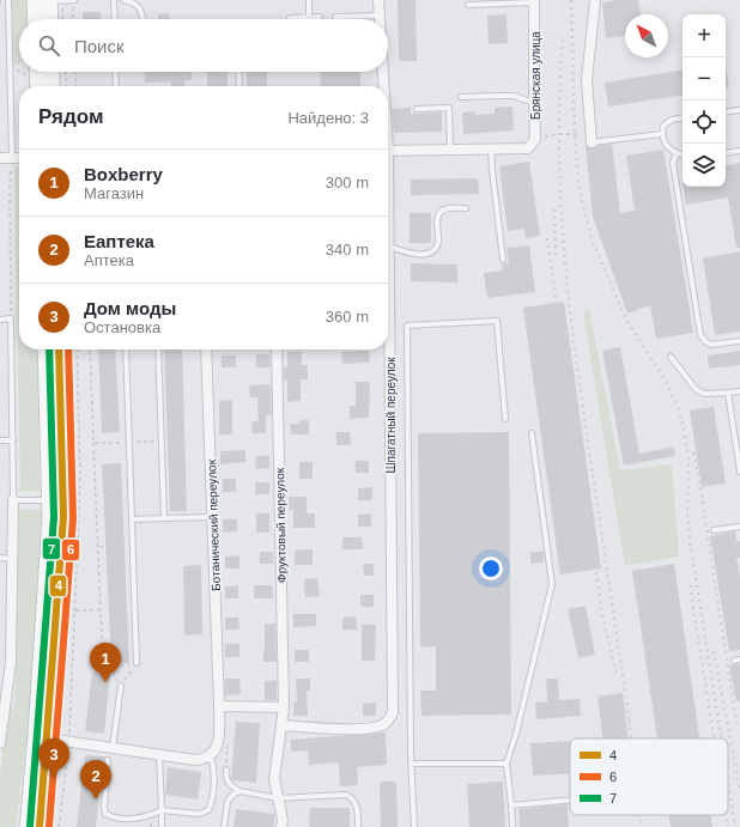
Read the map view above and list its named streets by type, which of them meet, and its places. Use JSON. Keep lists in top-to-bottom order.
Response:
{
  "streets": {
    "street": [
      "Брянская улица",
      "Шпагатный переулок",
      "Ботанический переулок",
      "Фруктовый переулок"
    ]
  },
  "crossings": [
    ["Шпагатный переулок", "Фруктовый переулок"]
  ],
  "lines": ["transit line 4", "transit line 6", "transit line 7"],
  "legend": ["4", "6", "7"],
  "north": "top left",
  "page": {
    "map_buttons": ["+", "−"],
    "search": "Поиск",
    "heading": ["Рядом", "Найдено: 3"],
    "list": [
      {
        "mark": "1",
        "name": "Boxberry",
        "note": "Магазин",
        "value": "300 m"
      },
      {
        "mark": "2",
        "name": "Еаптека",
        "note": "Аптека",
        "value": "340 m"
      },
      {
        "mark": "3",
        "name": "Дом моды",
        "note": "Остановка",
        "value": "360 m"
      }
    ],
    "pins": ["1", "3", "2"]
  }
}
